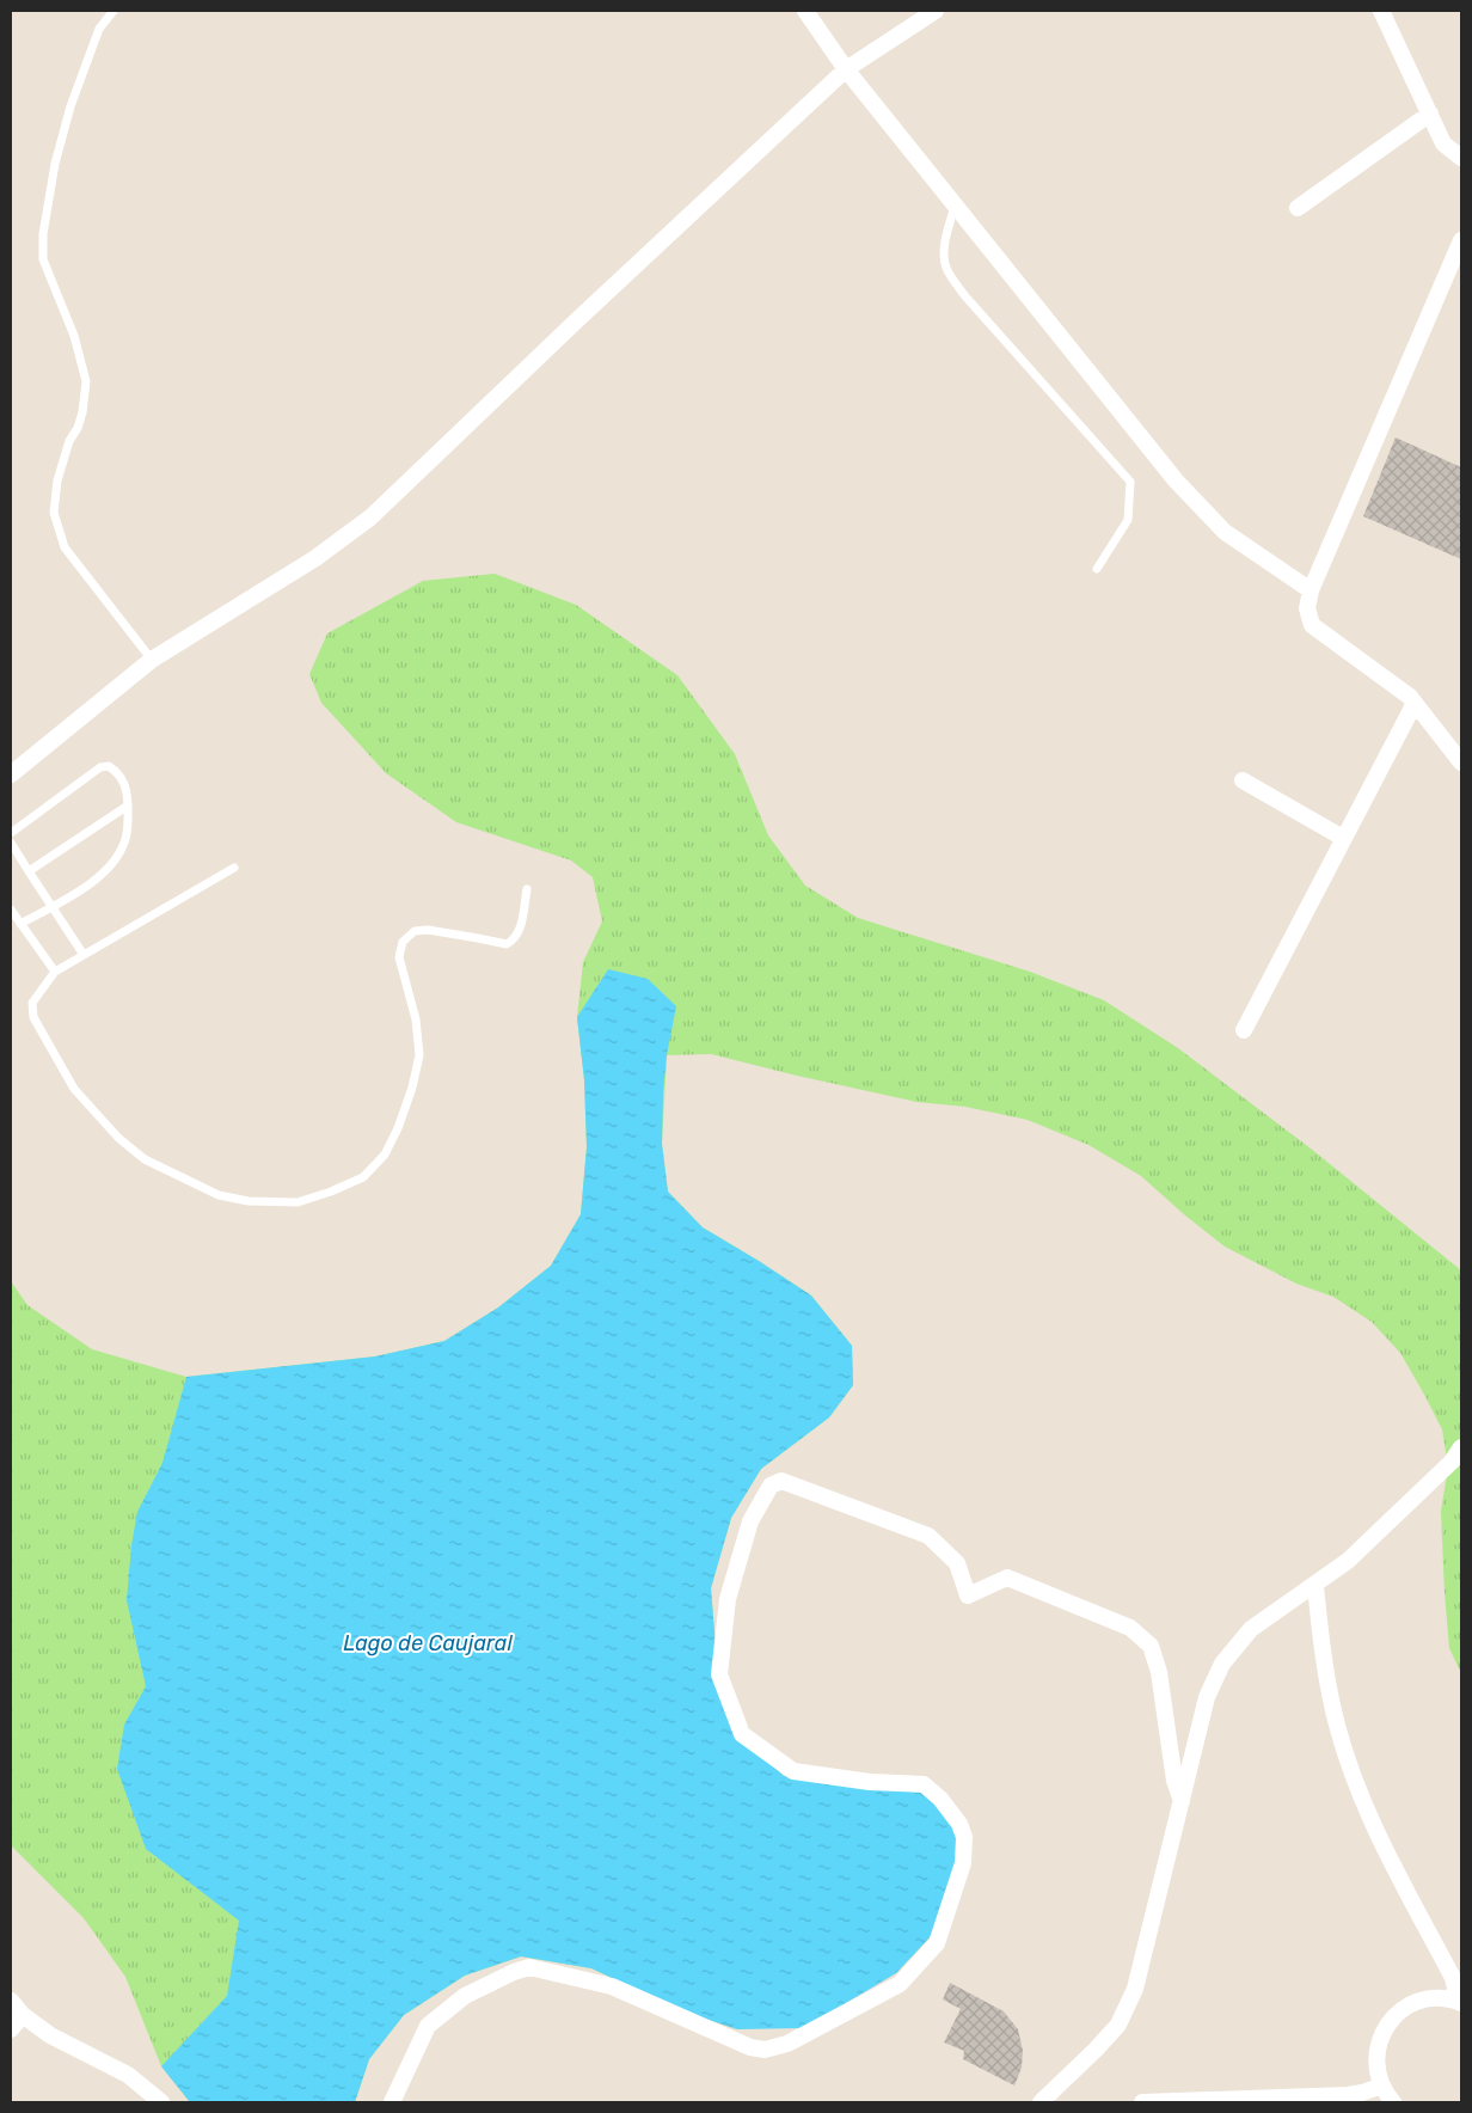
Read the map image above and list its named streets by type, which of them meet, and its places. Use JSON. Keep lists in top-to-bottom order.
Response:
{
  "water": ["Lago de Caujaral"]
}
